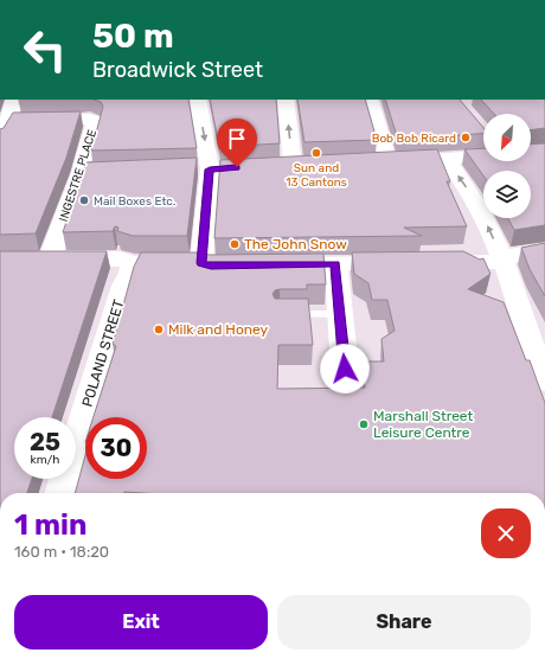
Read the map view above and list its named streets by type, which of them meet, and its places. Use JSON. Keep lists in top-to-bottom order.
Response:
{
  "streets": {
    "street": ["INGESTRE PLACE", "POLAND STREET"]
  },
  "places": [
    "Bob Bob Ricard",
    "Sun and 13 Cantons",
    "Mail Boxes Etc.",
    "The John Snow",
    "Milk and Honey",
    "Marshall Street Leisure Centre"
  ],
  "north": "bottom left",
  "page": {
    "turn": ["50 m", "Broadwick Street"],
    "speed": "25 km/h",
    "limit": "30",
    "heading": ["1 min", "160 m · 18:20"],
    "buttons": ["Exit", "Share"]
  }
}
